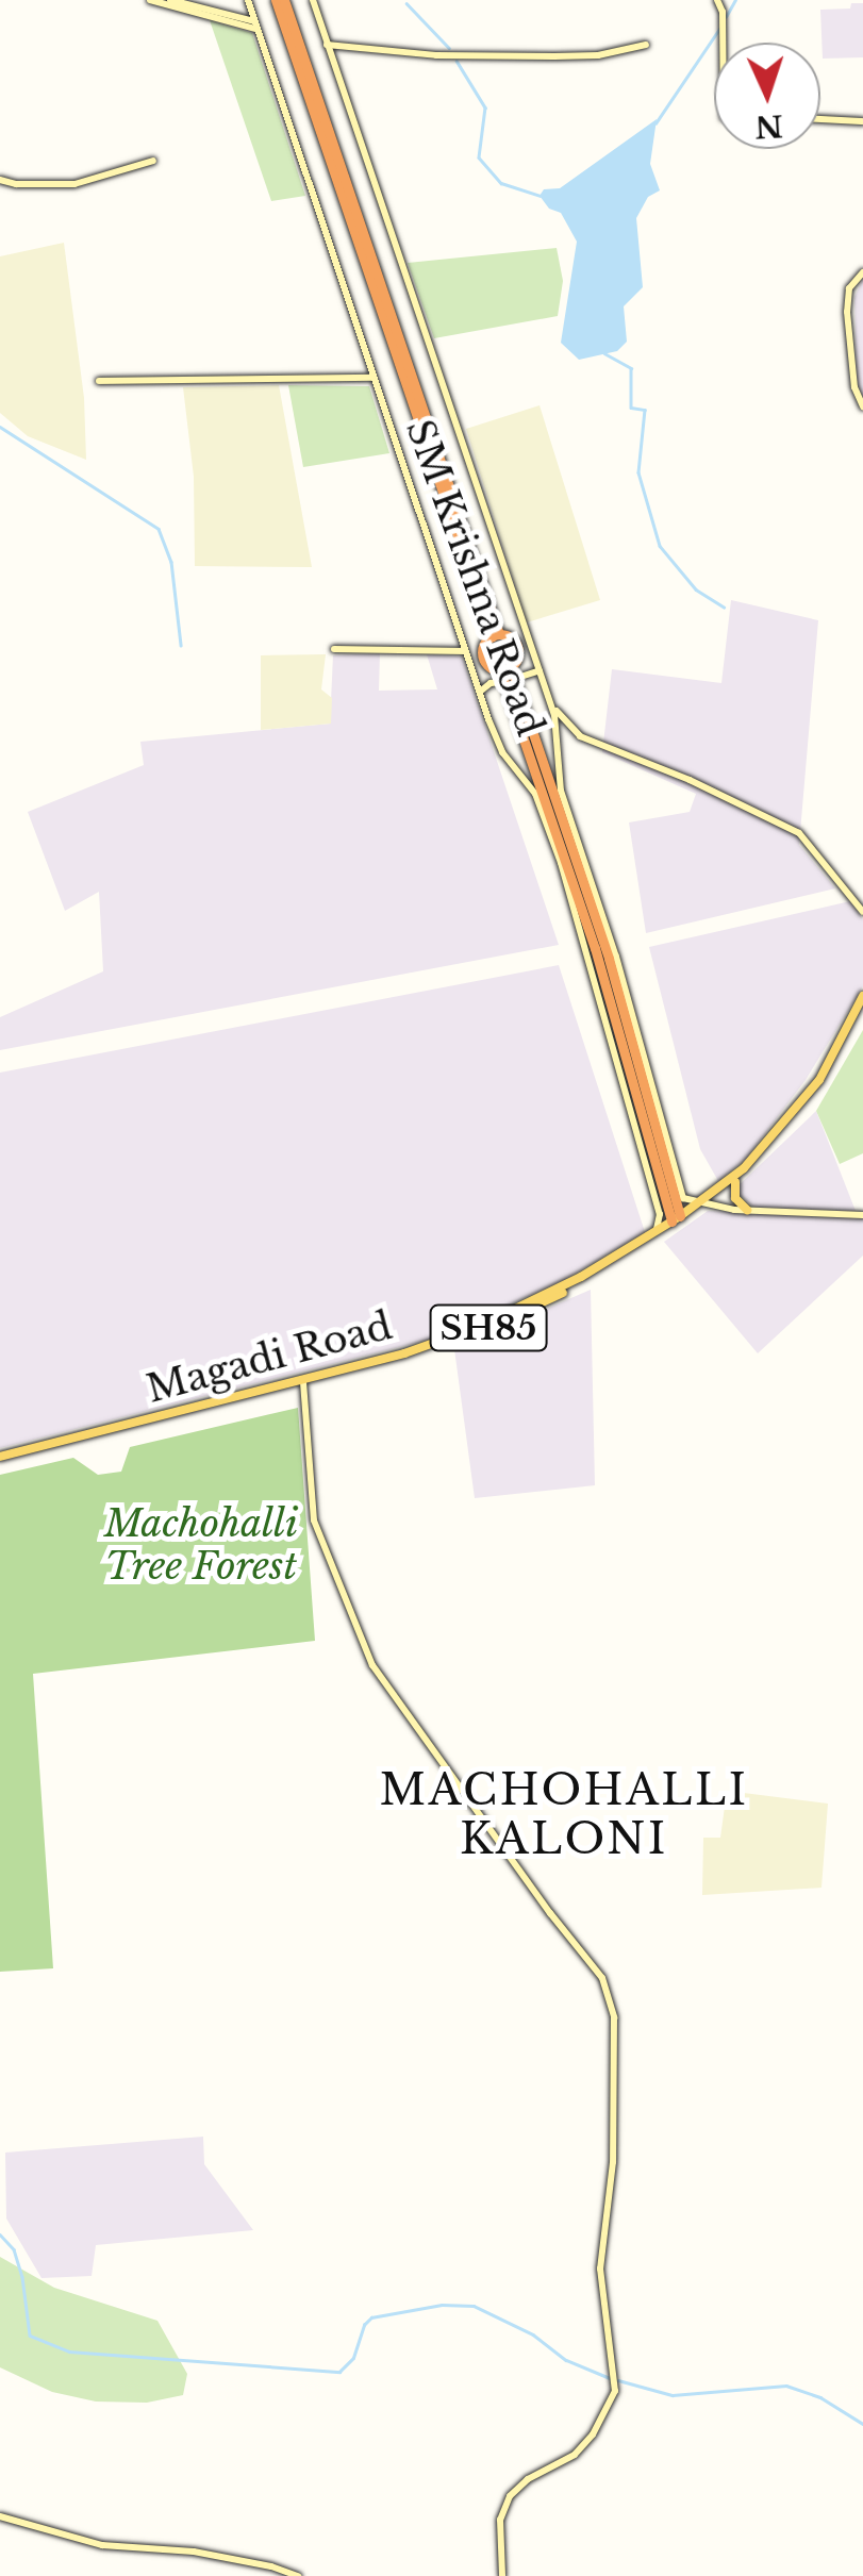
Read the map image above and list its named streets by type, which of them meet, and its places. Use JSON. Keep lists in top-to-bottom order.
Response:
{
  "streets": {
    "highway": ["SM Krishna Road"],
    "main road": ["SH85", "Magadi Road"]
  },
  "crossings": [
    ["SM Krishna Road", "Magadi Road"]
  ],
  "districts": ["MACHOHALLI KALONI"],
  "parks": ["Machohalli Tree Forest"],
  "north": "bottom"
}
